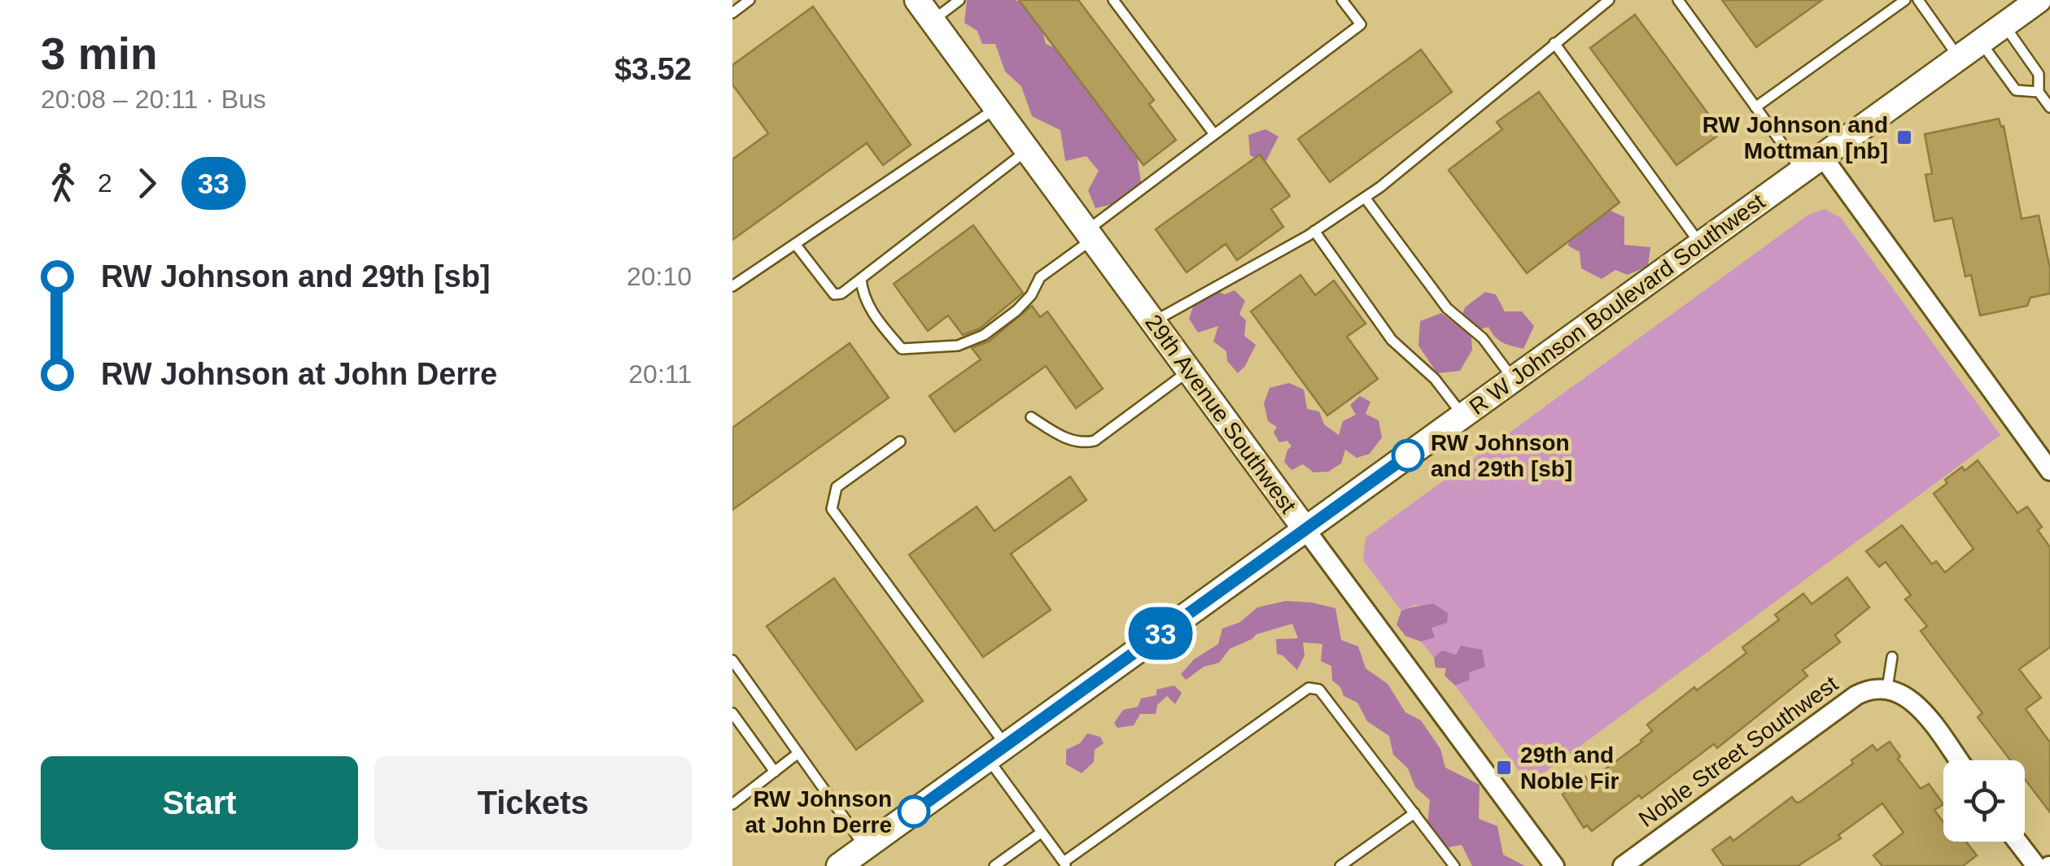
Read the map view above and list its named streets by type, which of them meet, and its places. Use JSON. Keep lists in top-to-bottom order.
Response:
{
  "streets": {
    "street": ["R W Johnson Boulevard Southwest", "29th Avenue Southwest", "Noble Street Southwest"]
  },
  "crossings": [
    ["R W Johnson Boulevard Southwest", "29th Avenue Southwest"]
  ],
  "places": {
    "transit": ["RW Johnson and Mottman [nb]", "29th and Noble Fir"],
    "other": ["RW Johnson and 29th [sb]", "RW Johnson at John Derre"]
  },
  "lines": ["bus line 33"],
  "page": {
    "heading": ["3 min", "20:08 – 20:11 · Bus", "$3.52"],
    "on_map": "33",
    "legs": ["2", "33"],
    "list": [
      {
        "name": "RW Johnson and 29th [sb]",
        "value": "20:10"
      },
      {
        "name": "RW Johnson at John Derre",
        "value": "20:11"
      }
    ],
    "buttons": ["Start", "Tickets"]
  }
}
